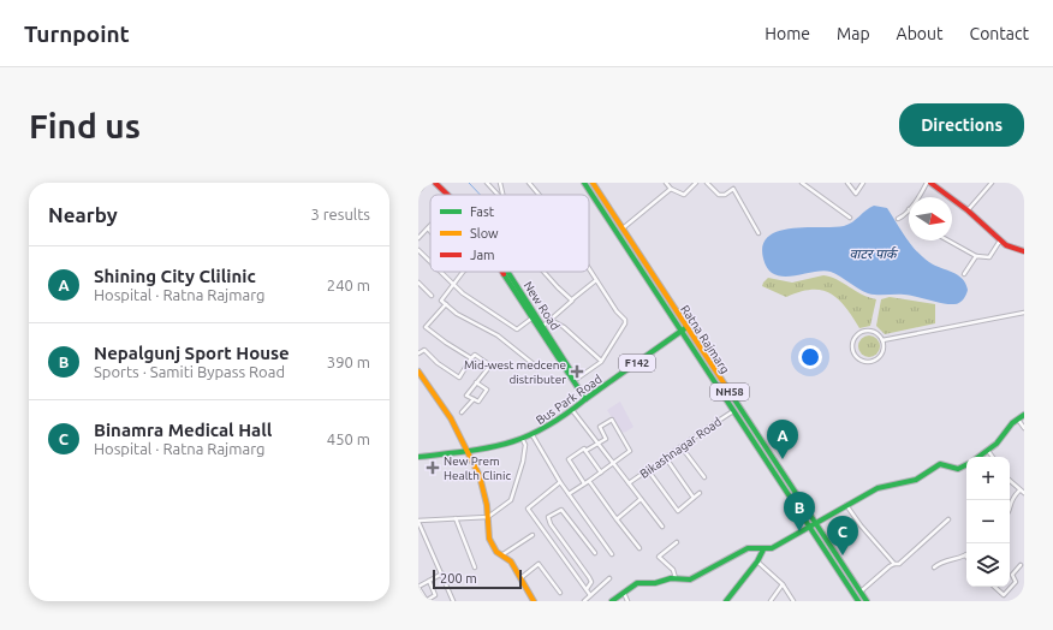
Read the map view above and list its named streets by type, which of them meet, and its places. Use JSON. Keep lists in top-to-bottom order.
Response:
{
  "streets": {
    "main road": [
      "New Road",
      "Ratna Rajmarg",
      "F142",
      "NH58",
      "Bus Park Road"
    ],
    "street": ["Bikashnagar Road"]
  },
  "crossings": [
    ["New Road", "Bus Park Road"],
    ["Ratna Rajmarg", "Bus Park Road"],
    ["Ratna Rajmarg", "Bikashnagar Road"]
  ],
  "water": ["वाटर पार्क"],
  "places": {
    "health": ["Mid-west medcene distributer", "New Prem Health Clinic"]
  },
  "legend": ["Fast", "Slow", "Jam"],
  "scale_bar": "200 m",
  "north": "right",
  "page": {
    "header": "Turnpoint",
    "nav": [
      "Home",
      "Map",
      "About",
      "Contact"
    ],
    "buttons": "Directions",
    "title": "Find us",
    "heading": ["Nearby", "3 results"],
    "list": [
      {
        "mark": "A",
        "name": "Shining City Clilinic",
        "note": "Hospital · Ratna Rajmarg",
        "value": "240 m"
      },
      {
        "mark": "B",
        "name": "Nepalgunj Sport House",
        "note": "Sports · Samiti Bypass Road",
        "value": "390 m"
      },
      {
        "mark": "C",
        "name": "Binamra Medical Hall",
        "note": "Hospital · Ratna Rajmarg",
        "value": "450 m"
      }
    ],
    "pins": ["A", "B", "C"],
    "map_buttons": ["+", "−"],
    "scale": "200 m"
  }
}
